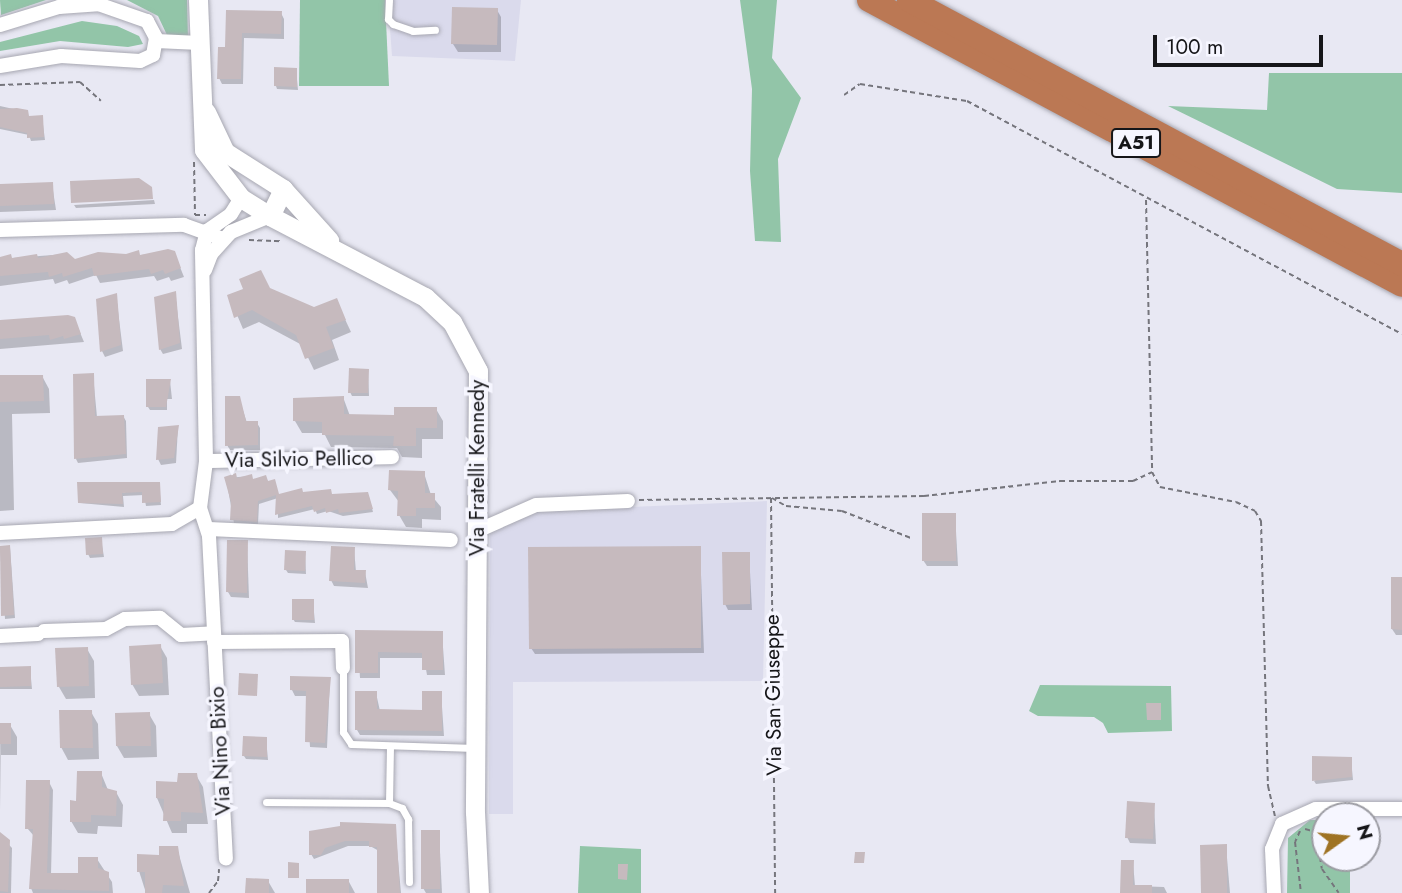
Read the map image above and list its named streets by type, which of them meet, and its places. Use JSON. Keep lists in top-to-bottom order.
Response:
{
  "streets": {
    "highway": ["A51"],
    "street": ["Via Silvio Pellico", "Via Fratelli Kennedy", "Via Nino Bixio"],
    "path": ["Via San Giuseppe"]
  },
  "crossings": [
    ["Via Silvio Pellico", "Via Fratelli Kennedy"],
    ["Via Silvio Pellico", "Via Nino Bixio"]
  ],
  "scale_bar": "100 m",
  "north": "right"
}
